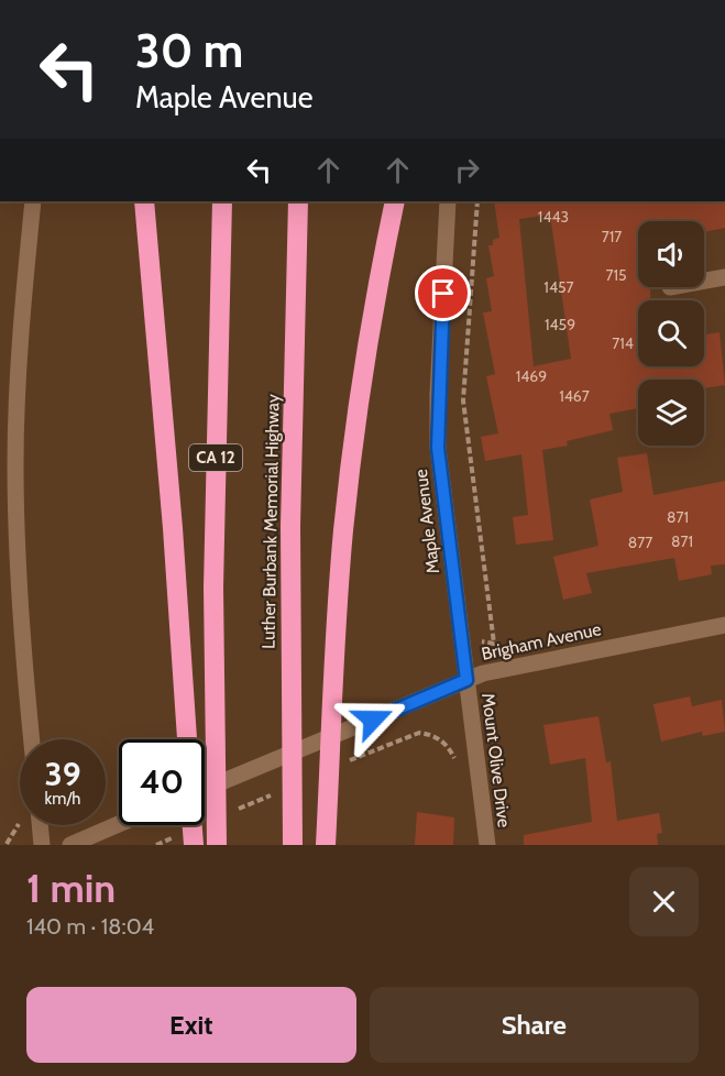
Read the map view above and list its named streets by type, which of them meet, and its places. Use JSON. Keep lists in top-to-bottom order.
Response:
{
  "streets": {
    "highway": ["CA 12", "Luther Burbank Memorial Highway"],
    "street": ["Maple Avenue", "Brigham Avenue", "Mount Olive Drive"]
  },
  "crossings": [
    ["Maple Avenue", "Brigham Avenue"],
    ["Maple Avenue", "Mount Olive Drive"],
    ["Brigham Avenue", "Mount Olive Drive"]
  ],
  "house_numbers": [
    "1443",
    "717",
    "715",
    "1457",
    "1459",
    "714",
    "1469",
    "1467",
    "871",
    "871",
    "877"
  ],
  "page": {
    "turn": ["30 m", "Maple Avenue"],
    "speed": "39 km/h",
    "limit": "40",
    "heading": ["1 min", "140 m · 18:04"],
    "buttons": ["Exit", "Share"]
  }
}
